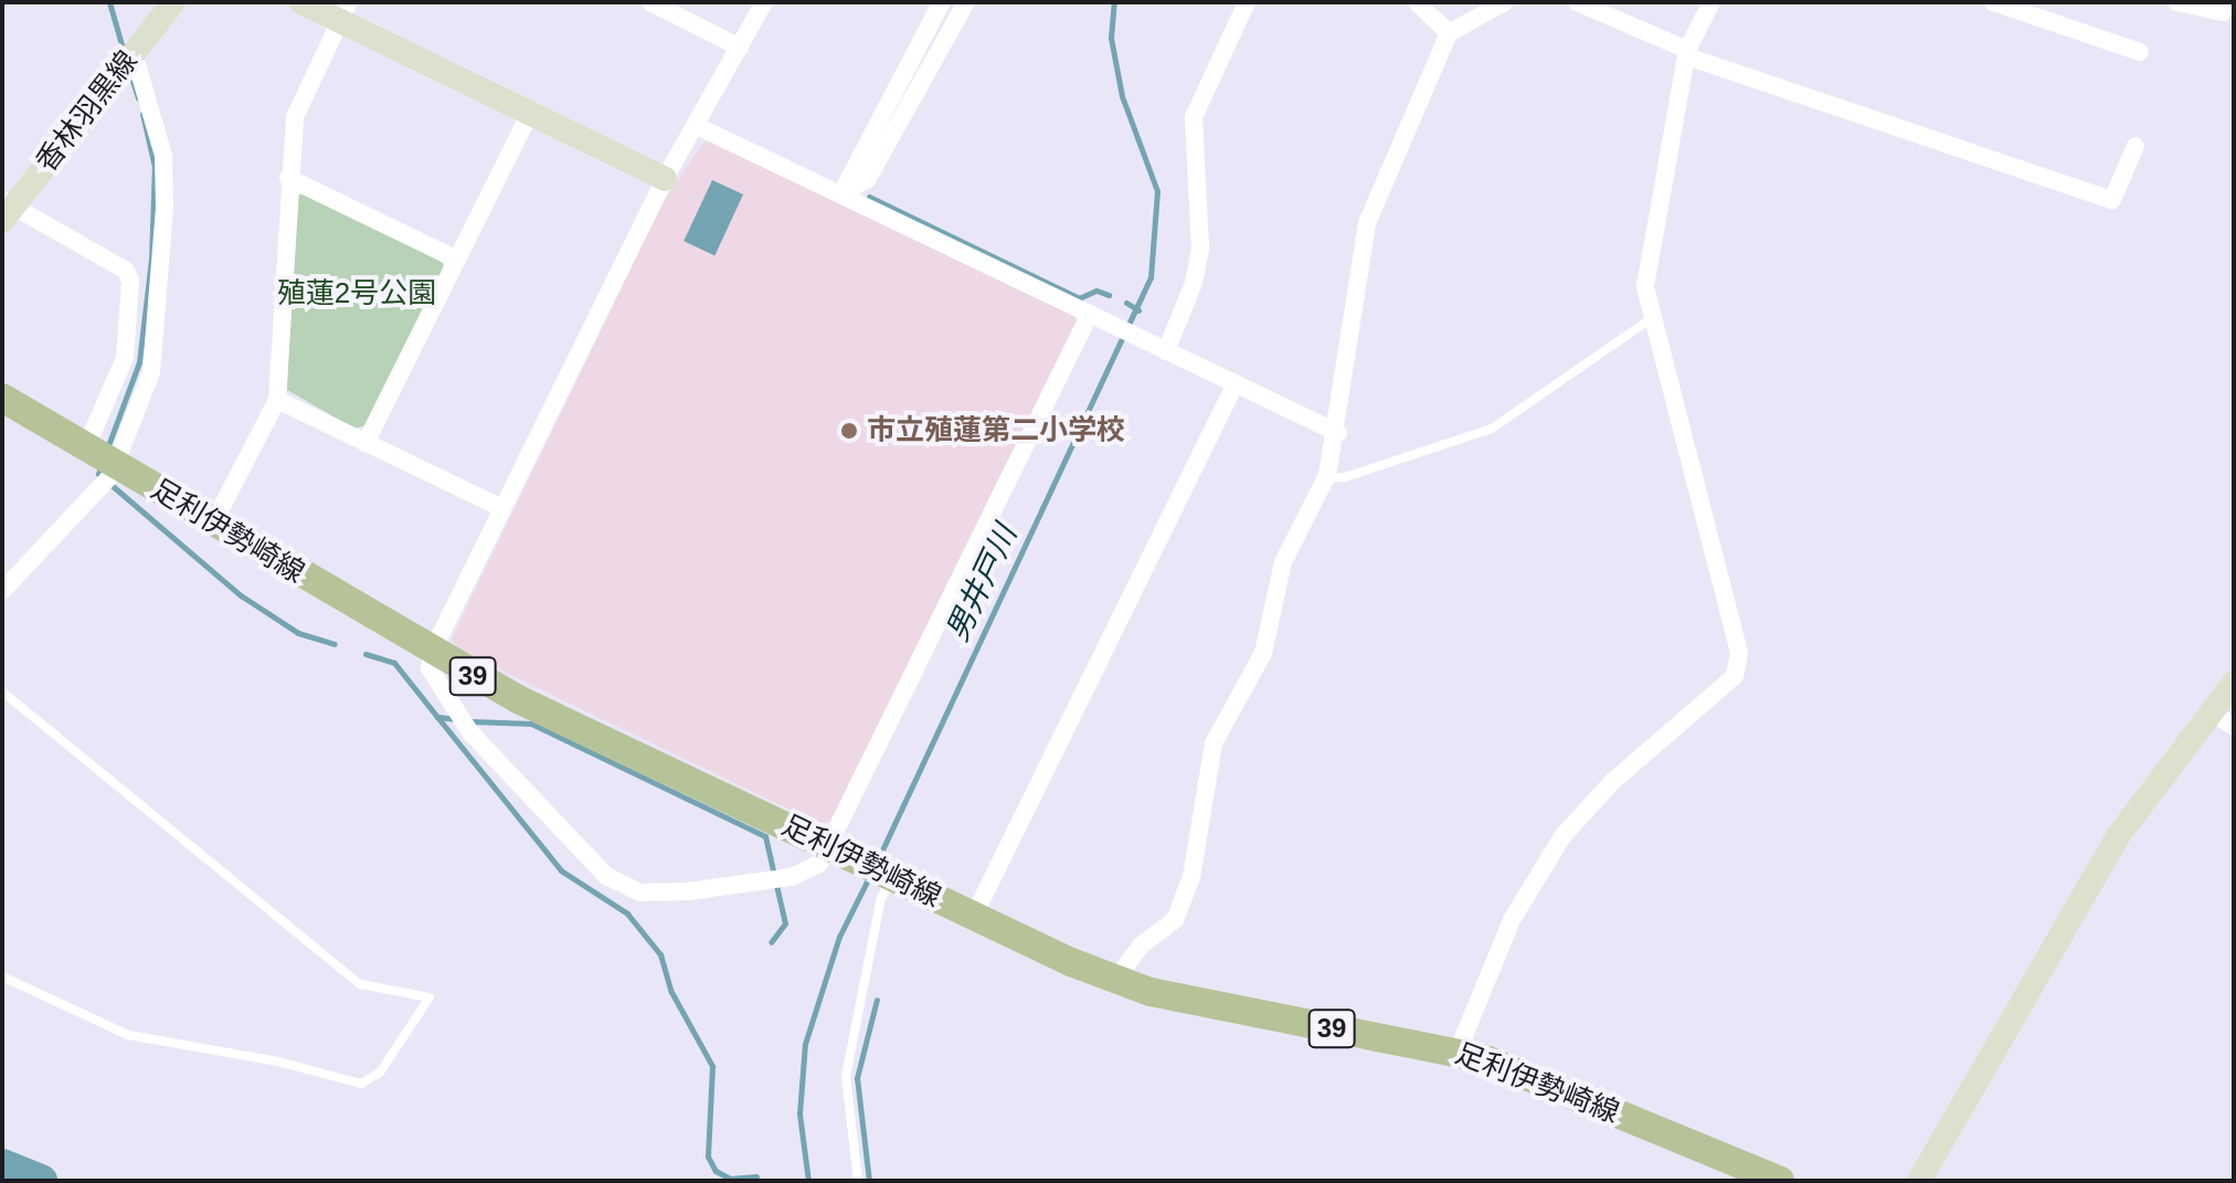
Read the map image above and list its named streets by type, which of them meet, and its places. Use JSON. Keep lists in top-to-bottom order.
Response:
{
  "streets": {
    "main road": ["足利伊勢崎線", "39"],
    "street": ["香林羽黒線"]
  },
  "water": ["男井戸川"],
  "parks": ["殖蓮2号公園"],
  "places": ["市立殖蓮第二小学校"]
}
